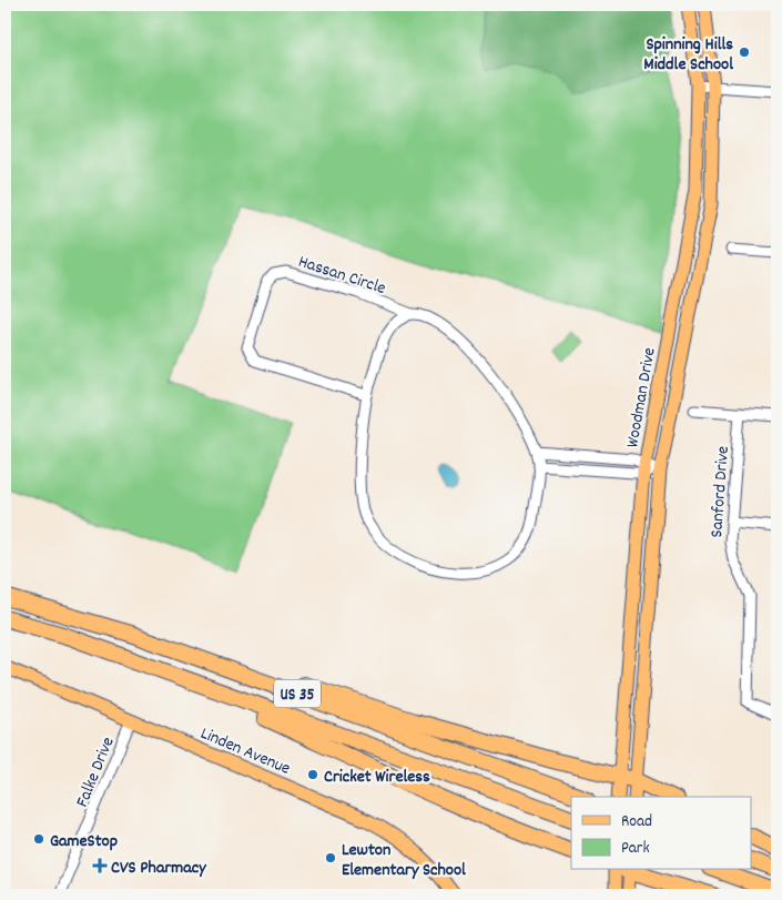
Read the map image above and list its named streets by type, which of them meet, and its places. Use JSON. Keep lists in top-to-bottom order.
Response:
{
  "streets": {
    "highway": ["US 35"],
    "main road": ["Woodman Drive", "Linden Avenue"],
    "street": ["Hassan Circle", "Sanford Drive", "Falke Drive"]
  },
  "crossings": [
    ["Linden Avenue", "Falke Drive"]
  ],
  "places": {
    "other": [
      "Spinning Hills Middle School",
      "Cricket Wireless",
      "GameStop",
      "Lewton Elementary School"
    ],
    "health": ["CVS Pharmacy"]
  },
  "legend": ["Road", "Park"]
}
